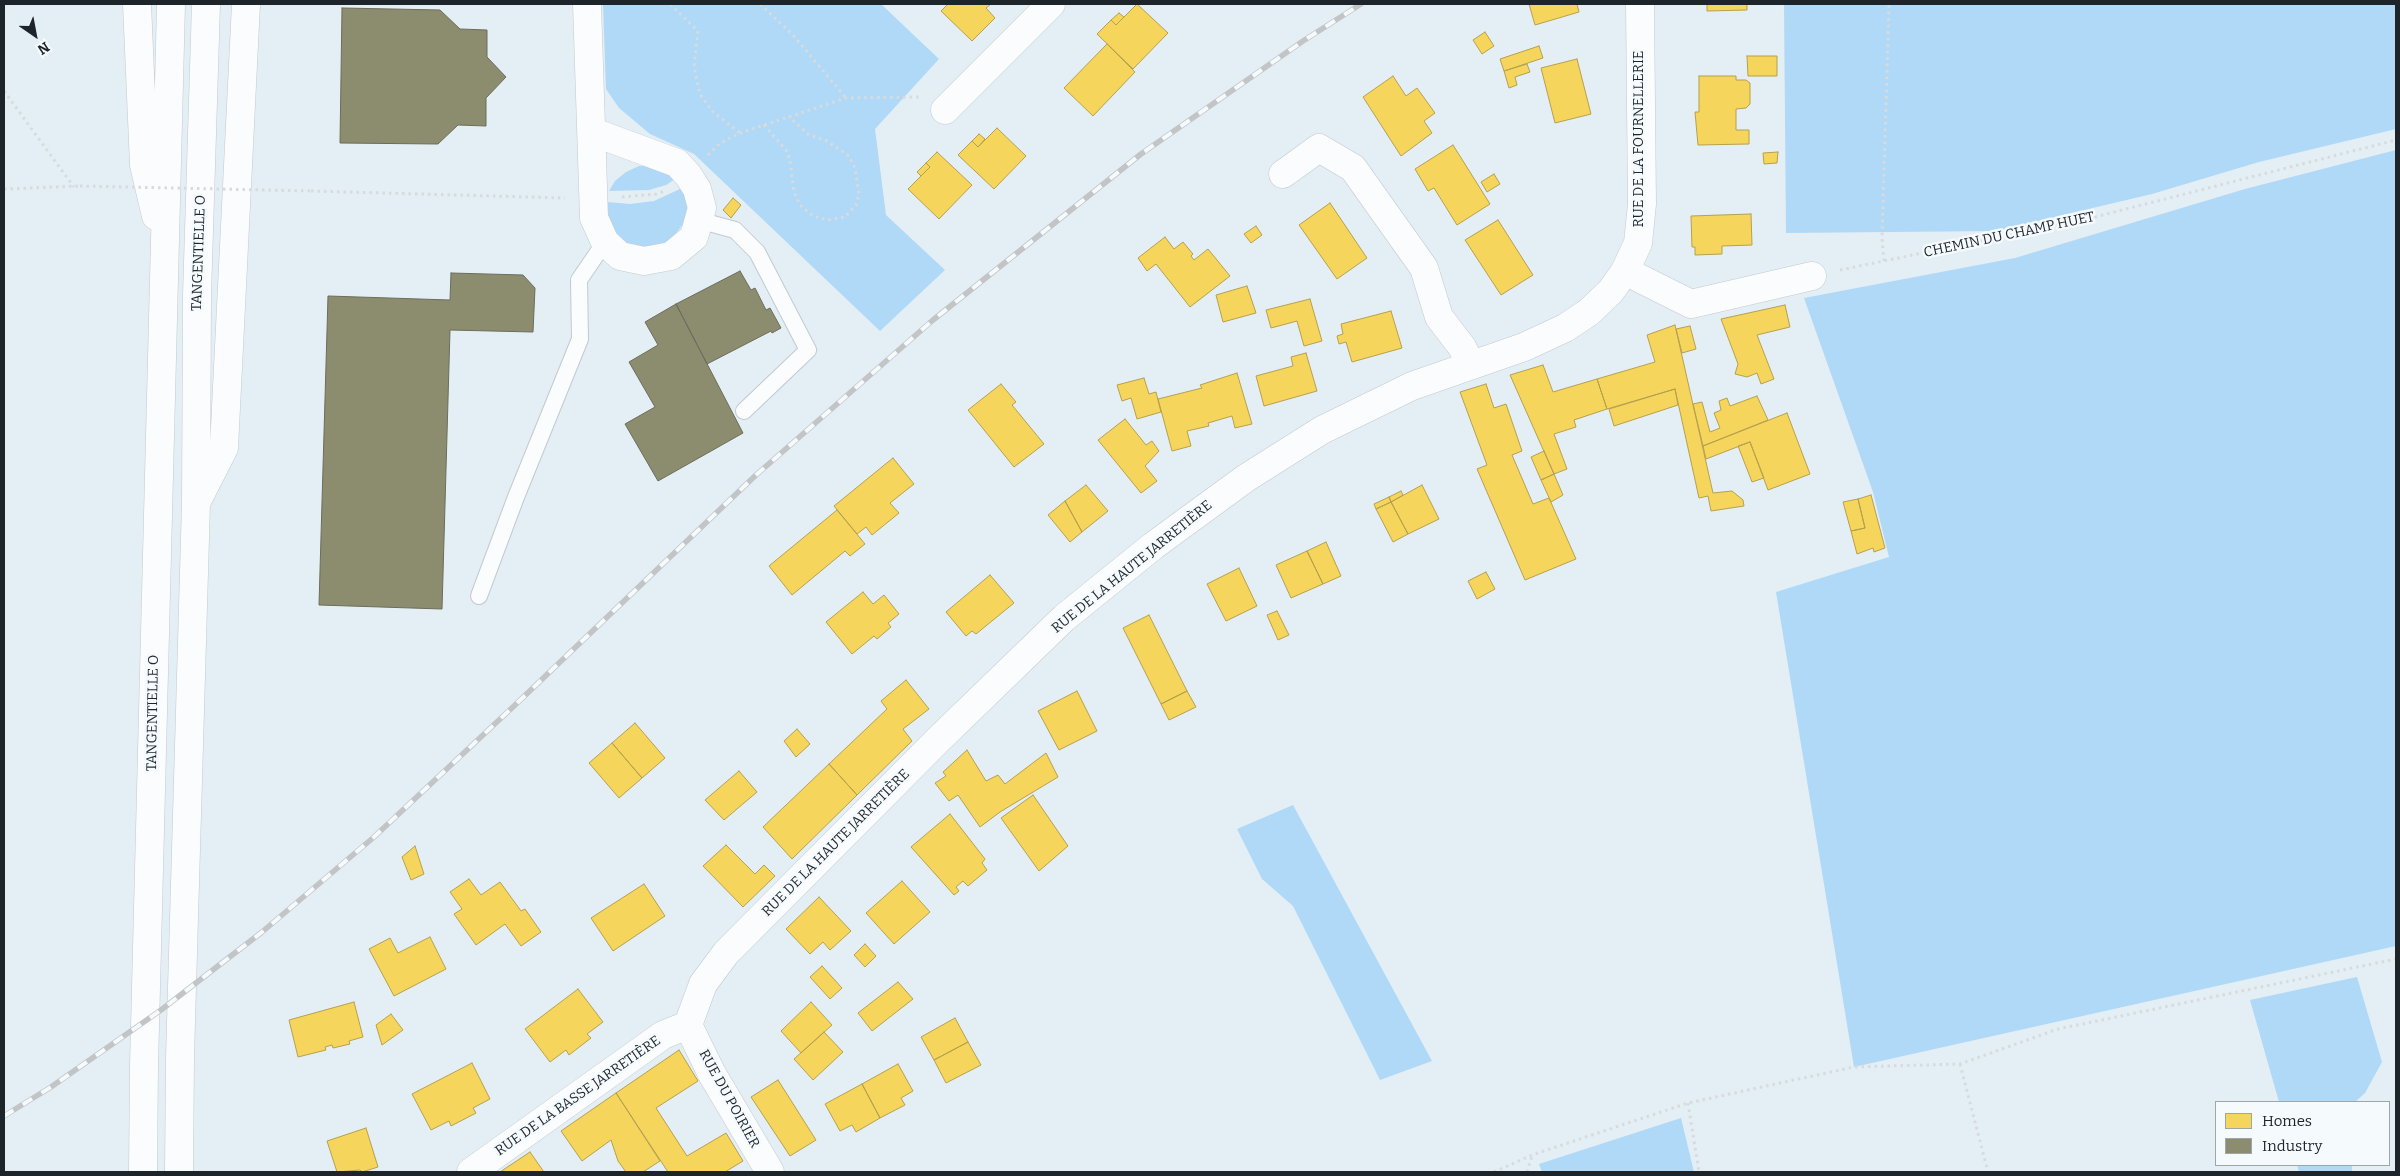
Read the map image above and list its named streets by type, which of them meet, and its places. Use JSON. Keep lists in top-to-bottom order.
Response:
{
  "streets": {
    "street": [
      "RUE DE LA FOURNELLERIE",
      "TANGENTIELLE O",
      "RUE DE LA HAUTE JARRETIÈRE",
      "RUE DE LA BASSE JARRETIÈRE",
      "RUE DU POIRIER"
    ],
    "path": ["CHEMIN DU CHAMP HUET"]
  },
  "crossings": [
    ["RUE DE LA FOURNELLERIE", "RUE DE LA HAUTE JARRETIÈRE"],
    ["RUE DE LA HAUTE JARRETIÈRE", "RUE DE LA BASSE JARRETIÈRE"],
    ["RUE DE LA HAUTE JARRETIÈRE", "RUE DU POIRIER"],
    ["RUE DE LA BASSE JARRETIÈRE", "RUE DU POIRIER"]
  ],
  "legend": ["Homes", "Industry"],
  "north": "bottom right"
}
